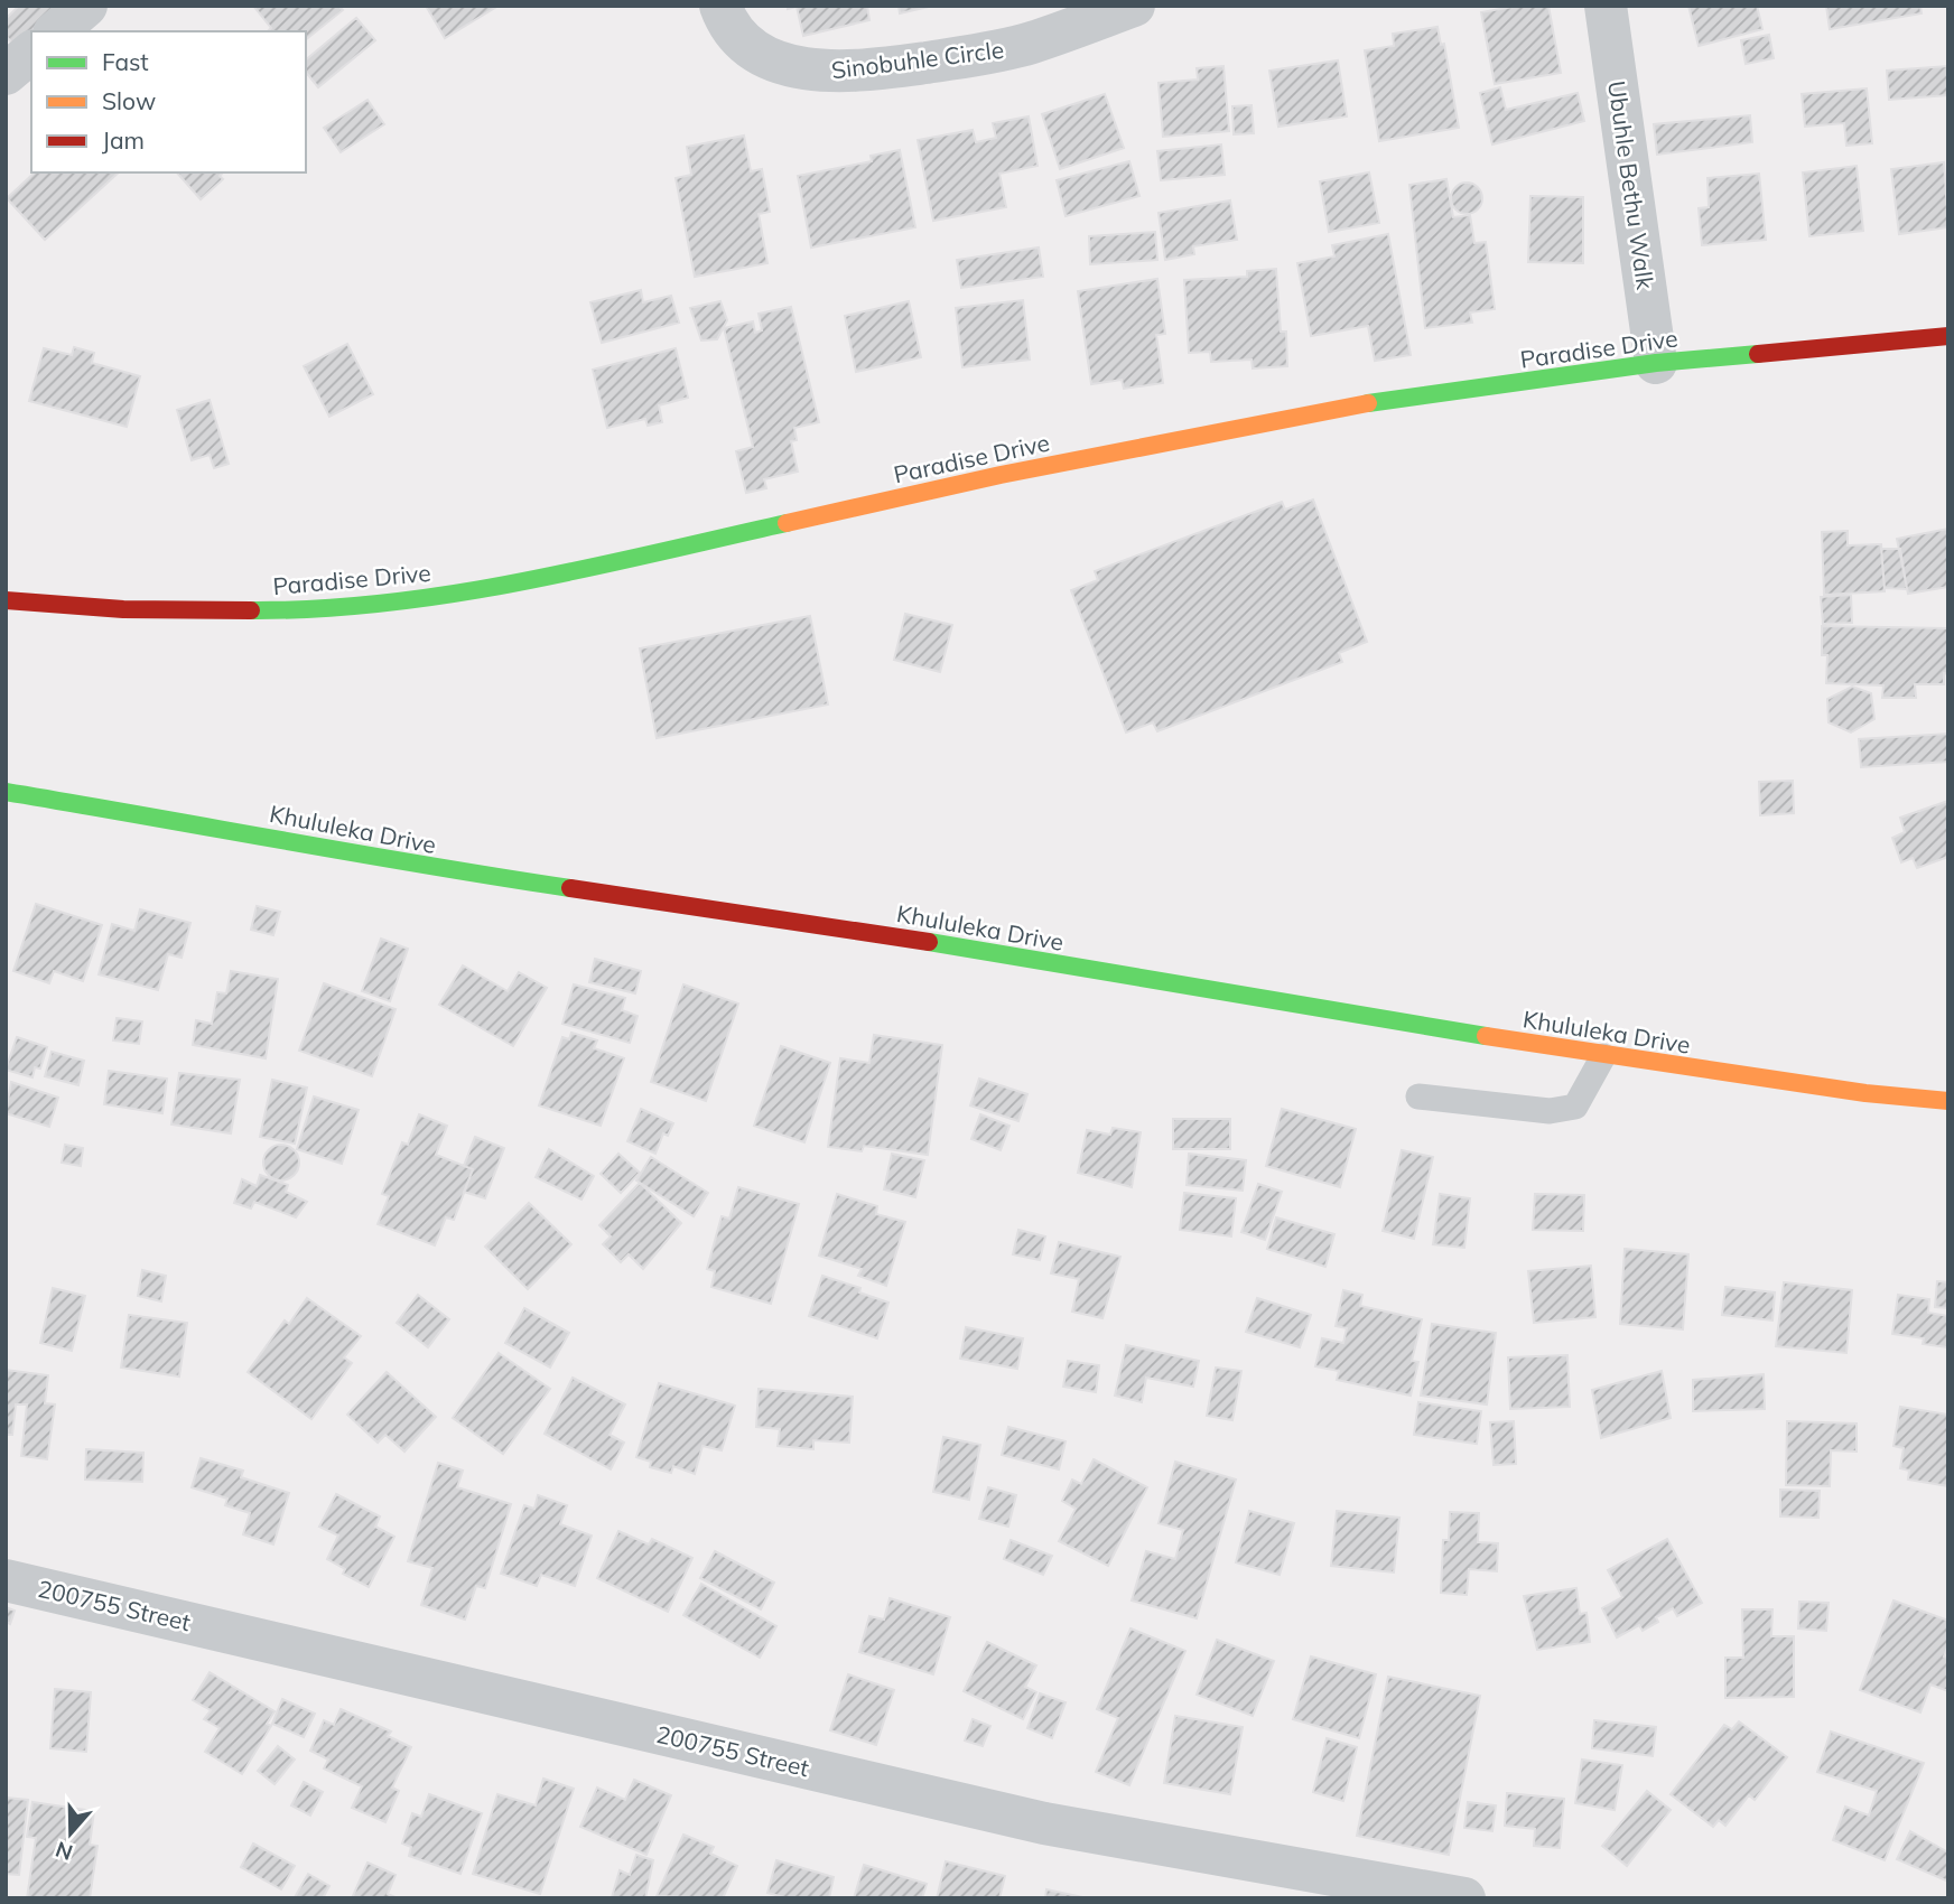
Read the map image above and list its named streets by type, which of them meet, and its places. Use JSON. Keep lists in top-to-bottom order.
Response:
{
  "streets": {
    "street": [
      "Sinobuhle Circle",
      "Ubuhle Bethu Walk",
      "Paradise Drive",
      "Khululeka Drive",
      "200755 Street"
    ]
  },
  "crossings": [
    ["Ubuhle Bethu Walk", "Paradise Drive"]
  ],
  "legend": ["Fast", "Slow", "Jam"],
  "north": "bottom"
}
